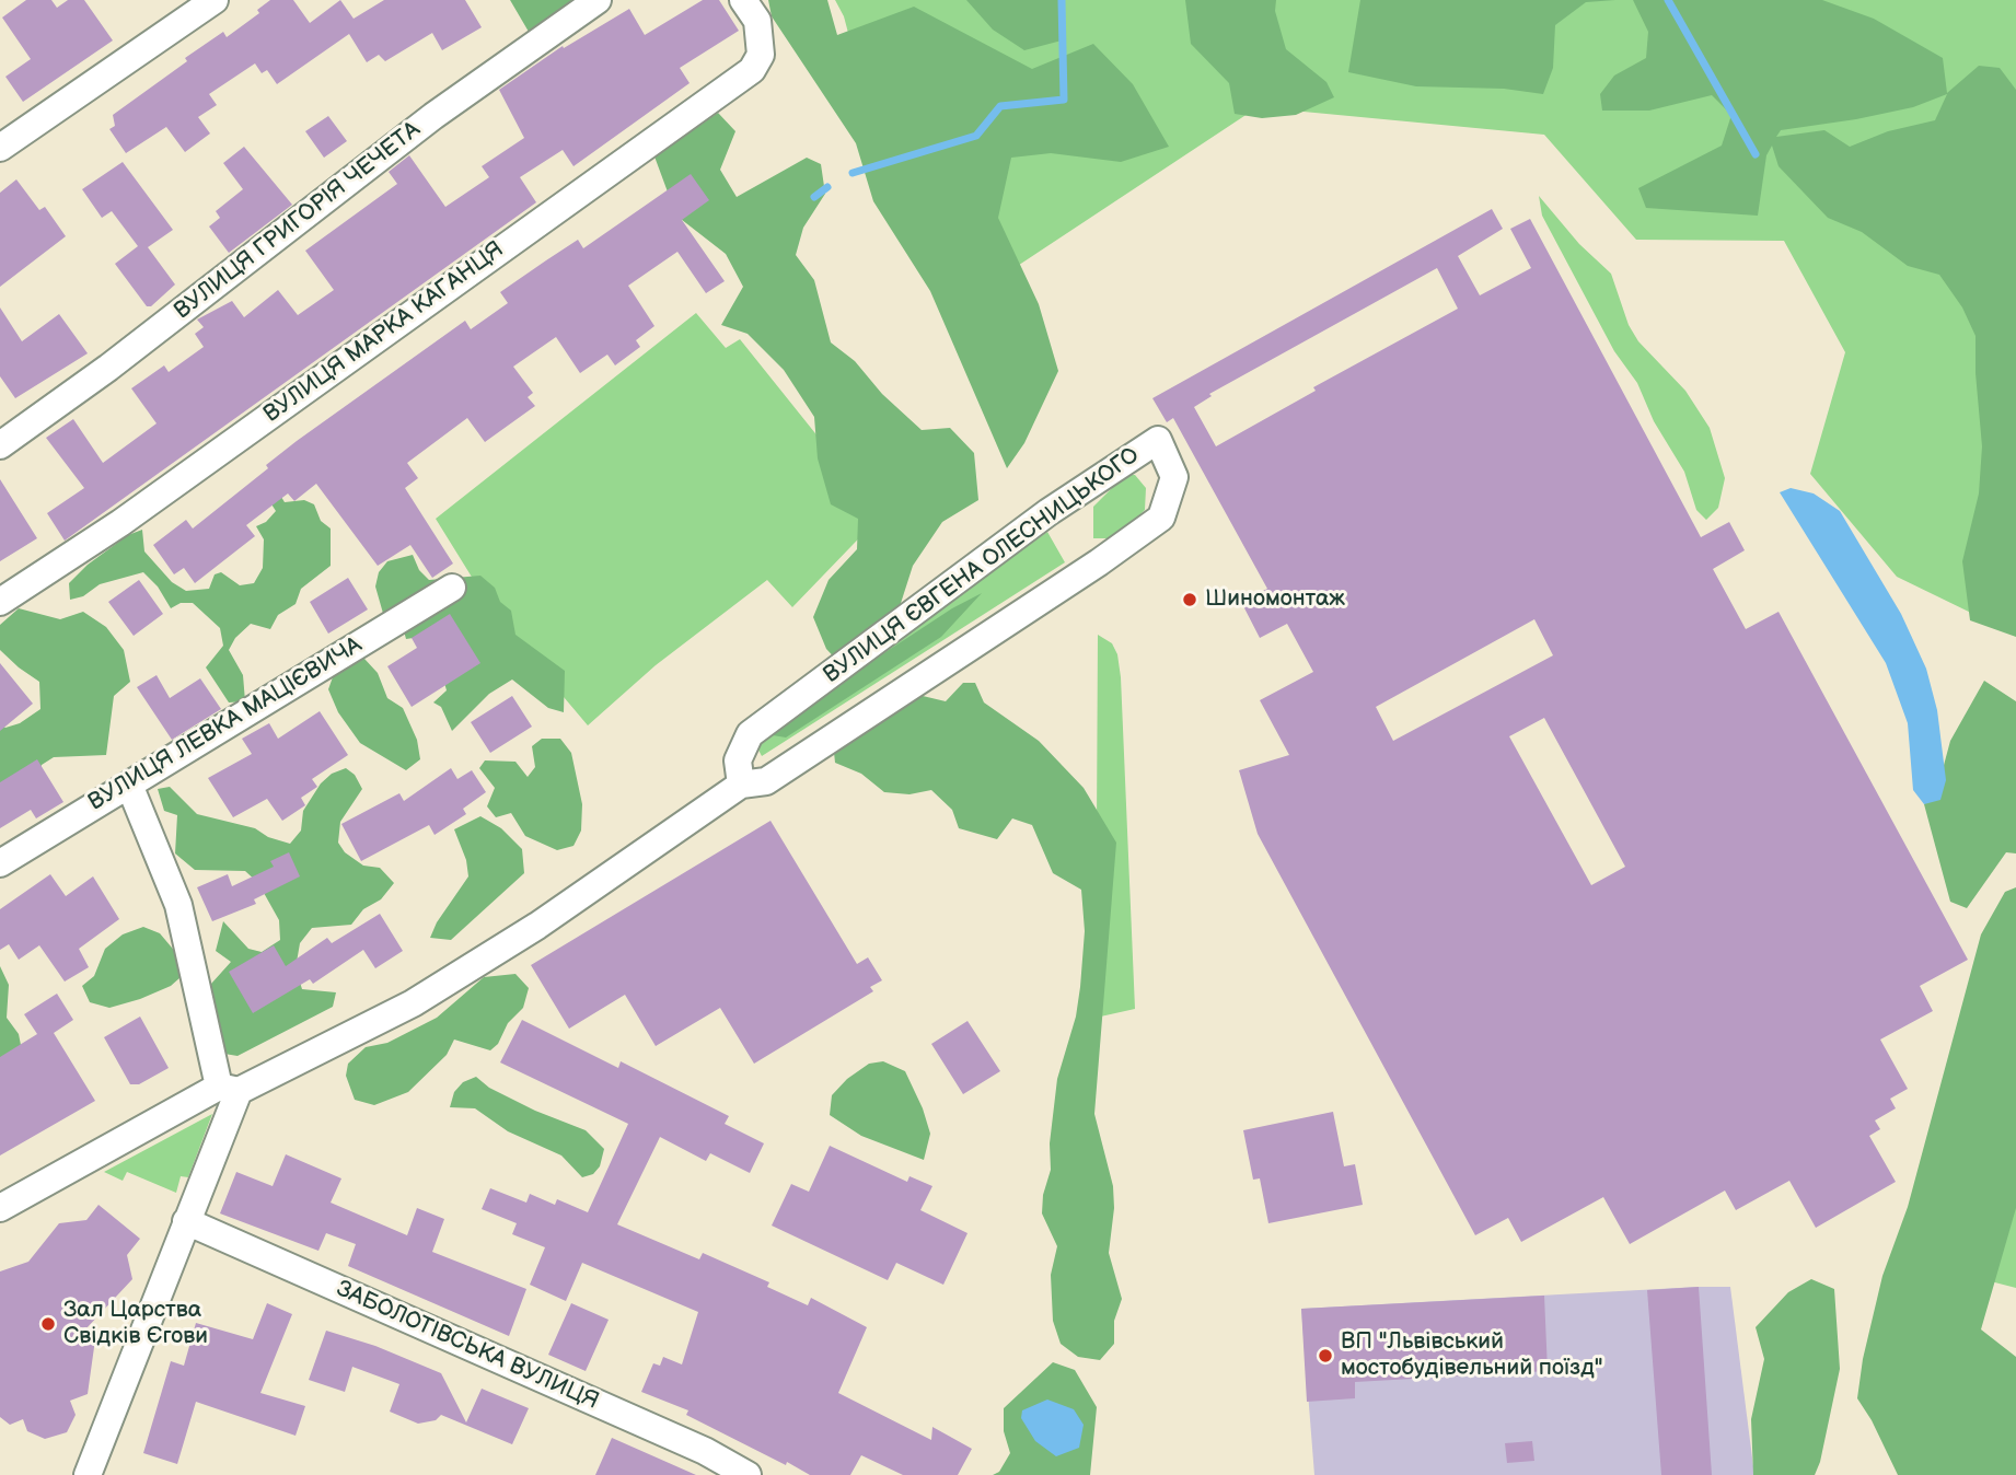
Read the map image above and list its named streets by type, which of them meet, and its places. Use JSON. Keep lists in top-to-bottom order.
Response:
{
  "streets": {
    "street": [
      "ВУЛИЦЯ ГРИГОРІЯ ЧЕЧЕТА",
      "ВУЛИЦЯ МАРКА КАГАНЦЯ",
      "ВУЛИЦЯ ЄВГЕНА ОЛЕСНИЦЬКОГО",
      "ВУЛИЦЯ ЛЕВКА МАЦІЄВИЧА",
      "ЗАБОЛОТІВСЬКА ВУЛИЦЯ"
    ]
  },
  "places": ["Шиномонтаж", "Зал Царства Свідків Єгови", "ВП \"Львівський мостобудівельний поїзд\""]
}
